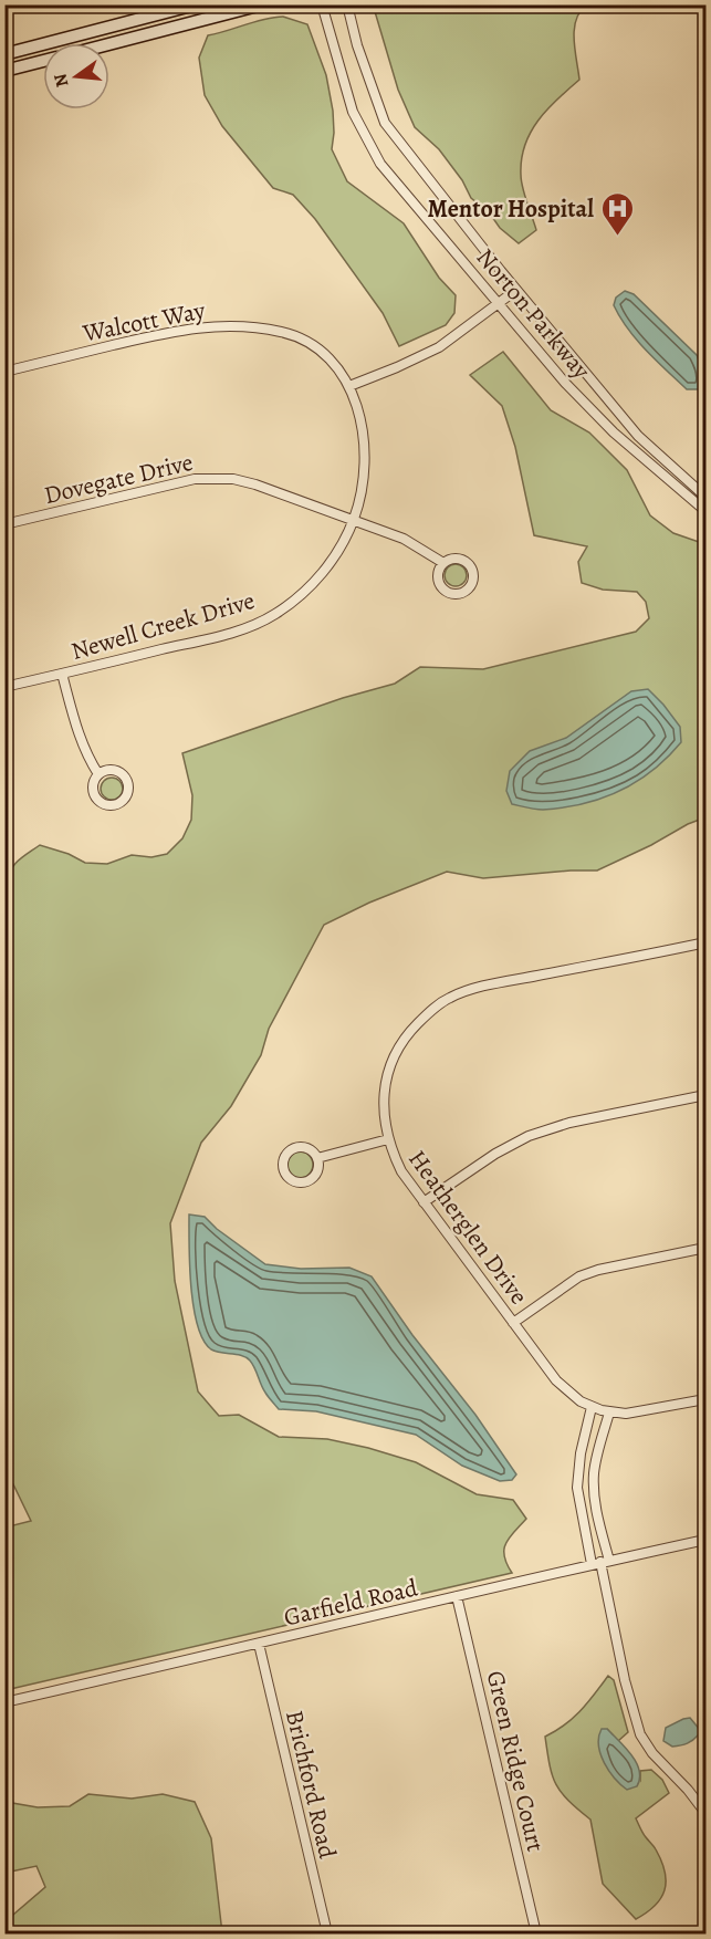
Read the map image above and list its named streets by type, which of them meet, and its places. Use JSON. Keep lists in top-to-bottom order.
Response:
{
  "streets": {
    "street": [
      "Norton Parkway",
      "Walcott Way",
      "Dovegate Drive",
      "Newell Creek Drive",
      "Heatherglen Drive",
      "Garfield Road",
      "Green Ridge Court",
      "Brichford Road"
    ]
  },
  "crossings": [
    ["Walcott Way", "Newell Creek Drive"],
    ["Dovegate Drive", "Newell Creek Drive"],
    ["Garfield Road", "Green Ridge Court"],
    ["Garfield Road", "Brichford Road"]
  ],
  "places": {
    "hospital": ["Mentor Hospital"]
  },
  "north": "left"
}
